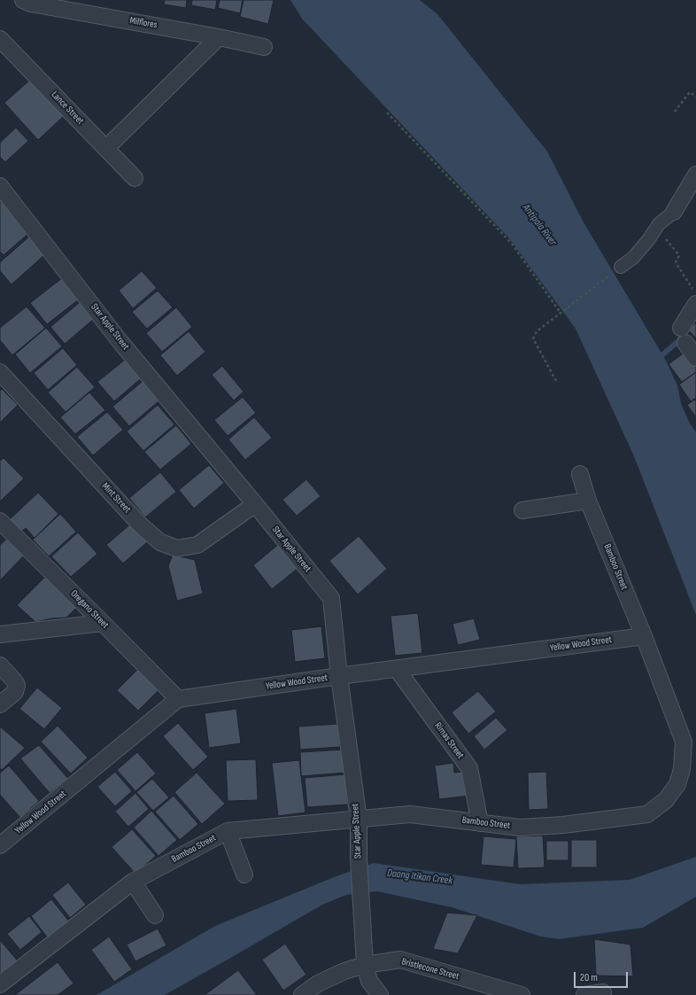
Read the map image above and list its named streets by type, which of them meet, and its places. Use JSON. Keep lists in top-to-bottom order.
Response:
{
  "streets": {
    "street": [
      "Milflores",
      "Lance Street",
      "Star Apple Street",
      "Mint Street",
      "Bamboo Street",
      "Oregano Street",
      "Yellow Wood Street",
      "Rimas Street",
      "Bristlecone Street"
    ]
  },
  "crossings": [
    ["Star Apple Street", "Mint Street"],
    ["Star Apple Street", "Bamboo Street"],
    ["Star Apple Street", "Yellow Wood Street"],
    ["Star Apple Street", "Bristlecone Street"],
    ["Bamboo Street", "Yellow Wood Street"],
    ["Bamboo Street", "Rimas Street"],
    ["Oregano Street", "Yellow Wood Street"],
    ["Yellow Wood Street", "Rimas Street"]
  ],
  "water": ["Antipolo River", "Daang Itikan Creek"],
  "scale_bar": "20 m"
}
